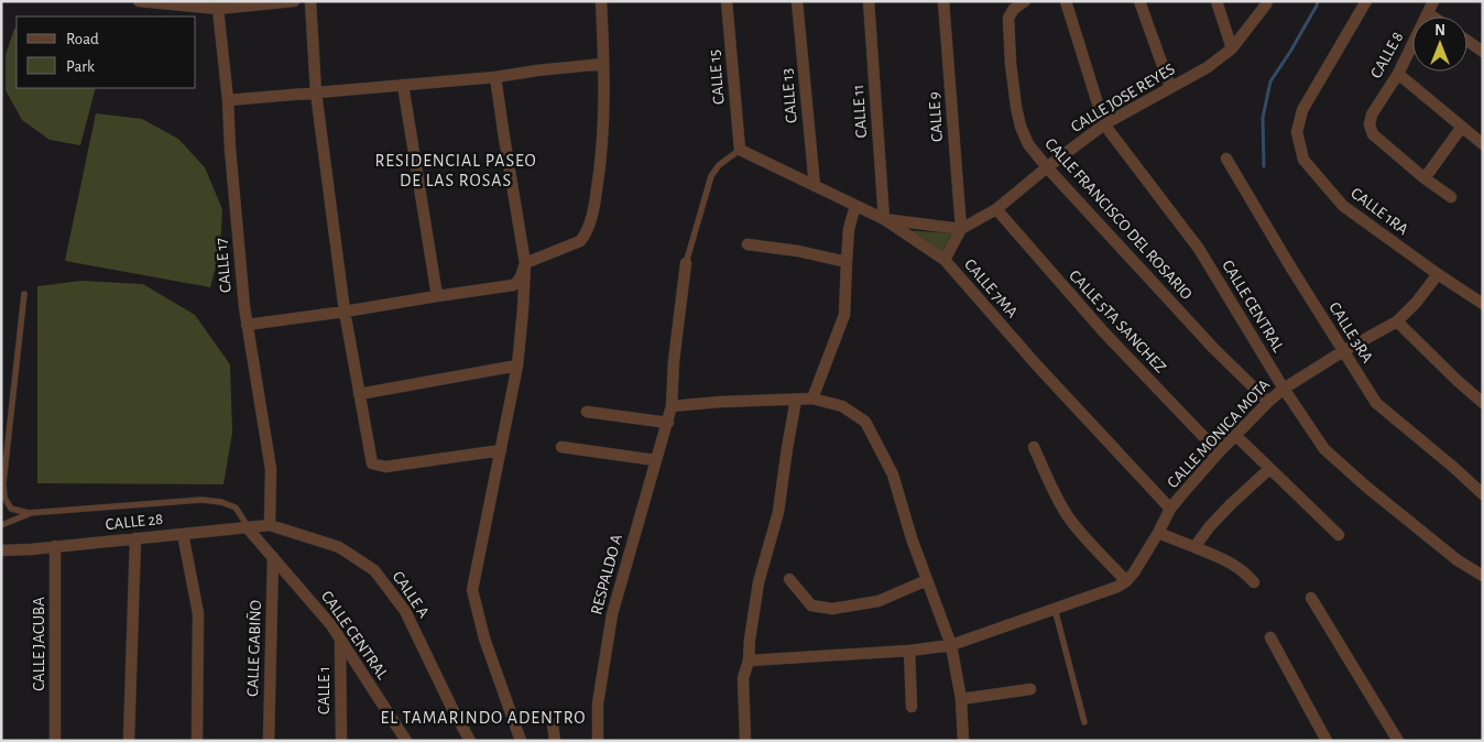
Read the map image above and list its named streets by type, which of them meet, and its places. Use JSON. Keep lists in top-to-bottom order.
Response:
{
  "streets": {
    "street": [
      "CALLE 8",
      "CALLE 15",
      "CALLE 13",
      "CALLE JOSE REYES",
      "CALLE 11",
      "CALLE 9",
      "CALLE 1RA",
      "CALLE FRANCISCO DEL ROSARIO",
      "CALLE 17",
      "CALLE 7MA",
      "CALLE CENTRAL",
      "CALLE 5TA SANCHEZ",
      "CALLE 3RA",
      "CALLE MONICA MOTA",
      "CALLE 28",
      "RESPALDO A",
      "CALLE A",
      "CALLE JACUBA",
      "CALLE GABIÑO",
      "CALLE 1"
    ]
  },
  "crossings": [
    ["CALLE 15", "CALLE 7MA"],
    ["CALLE 13", "CALLE 7MA"],
    ["CALLE JOSE REYES", "CALLE 9"],
    ["CALLE JOSE REYES", "CALLE FRANCISCO DEL ROSARIO"],
    ["CALLE JOSE REYES", "CALLE CENTRAL"],
    ["CALLE JOSE REYES", "CALLE 5TA SANCHEZ"],
    ["CALLE 11", "CALLE 7MA"],
    ["CALLE 1RA", "CALLE MONICA MOTA"],
    ["CALLE FRANCISCO DEL ROSARIO", "CALLE MONICA MOTA"],
    ["CALLE 17", "CALLE 28"],
    ["CALLE 17", "CALLE A"],
    ["CALLE 7MA", "CALLE MONICA MOTA"],
    ["CALLE CENTRAL", "CALLE MONICA MOTA"],
    ["CALLE CENTRAL", "CALLE 28"],
    ["CALLE CENTRAL", "CALLE GABIÑO"],
    ["CALLE CENTRAL", "CALLE 1"],
    ["CALLE 5TA SANCHEZ", "CALLE MONICA MOTA"],
    ["CALLE 3RA", "CALLE MONICA MOTA"],
    ["CALLE 28", "CALLE A"],
    ["CALLE 28", "CALLE JACUBA"]
  ],
  "districts": ["RESIDENCIAL PASEO DE LAS ROSAS", "EL TAMARINDO ADENTRO"],
  "legend": ["Road", "Park"],
  "north": "top"
}
